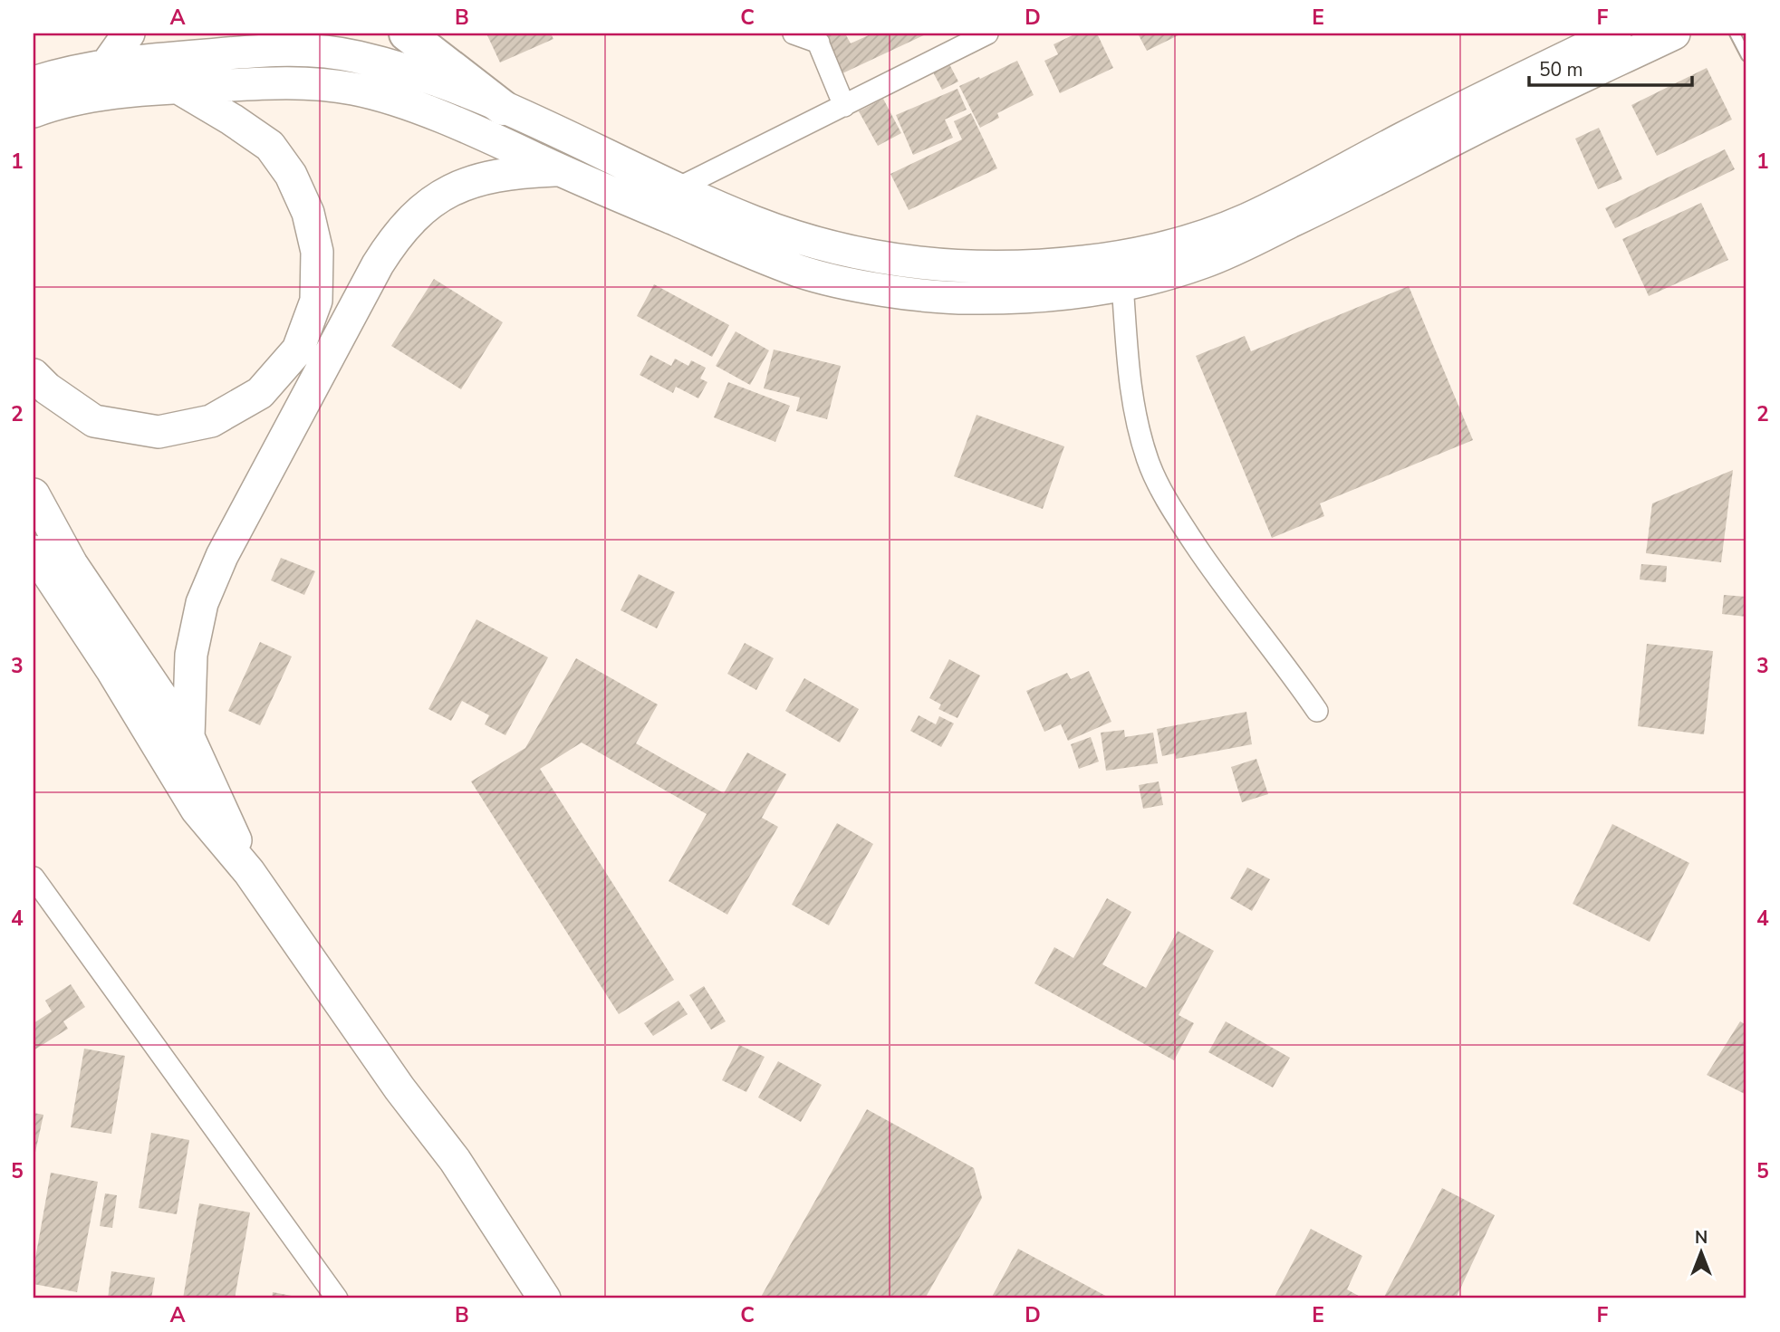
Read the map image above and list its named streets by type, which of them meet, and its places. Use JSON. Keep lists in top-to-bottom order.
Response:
{
  "scale_bar": "50 m",
  "north": "top",
  "grid": {
    "columns": [
      "A",
      "B",
      "C",
      "D",
      "E",
      "F"
    ],
    "rows": [
      "1",
      "2",
      "3",
      "4",
      "5"
    ]
  }
}
